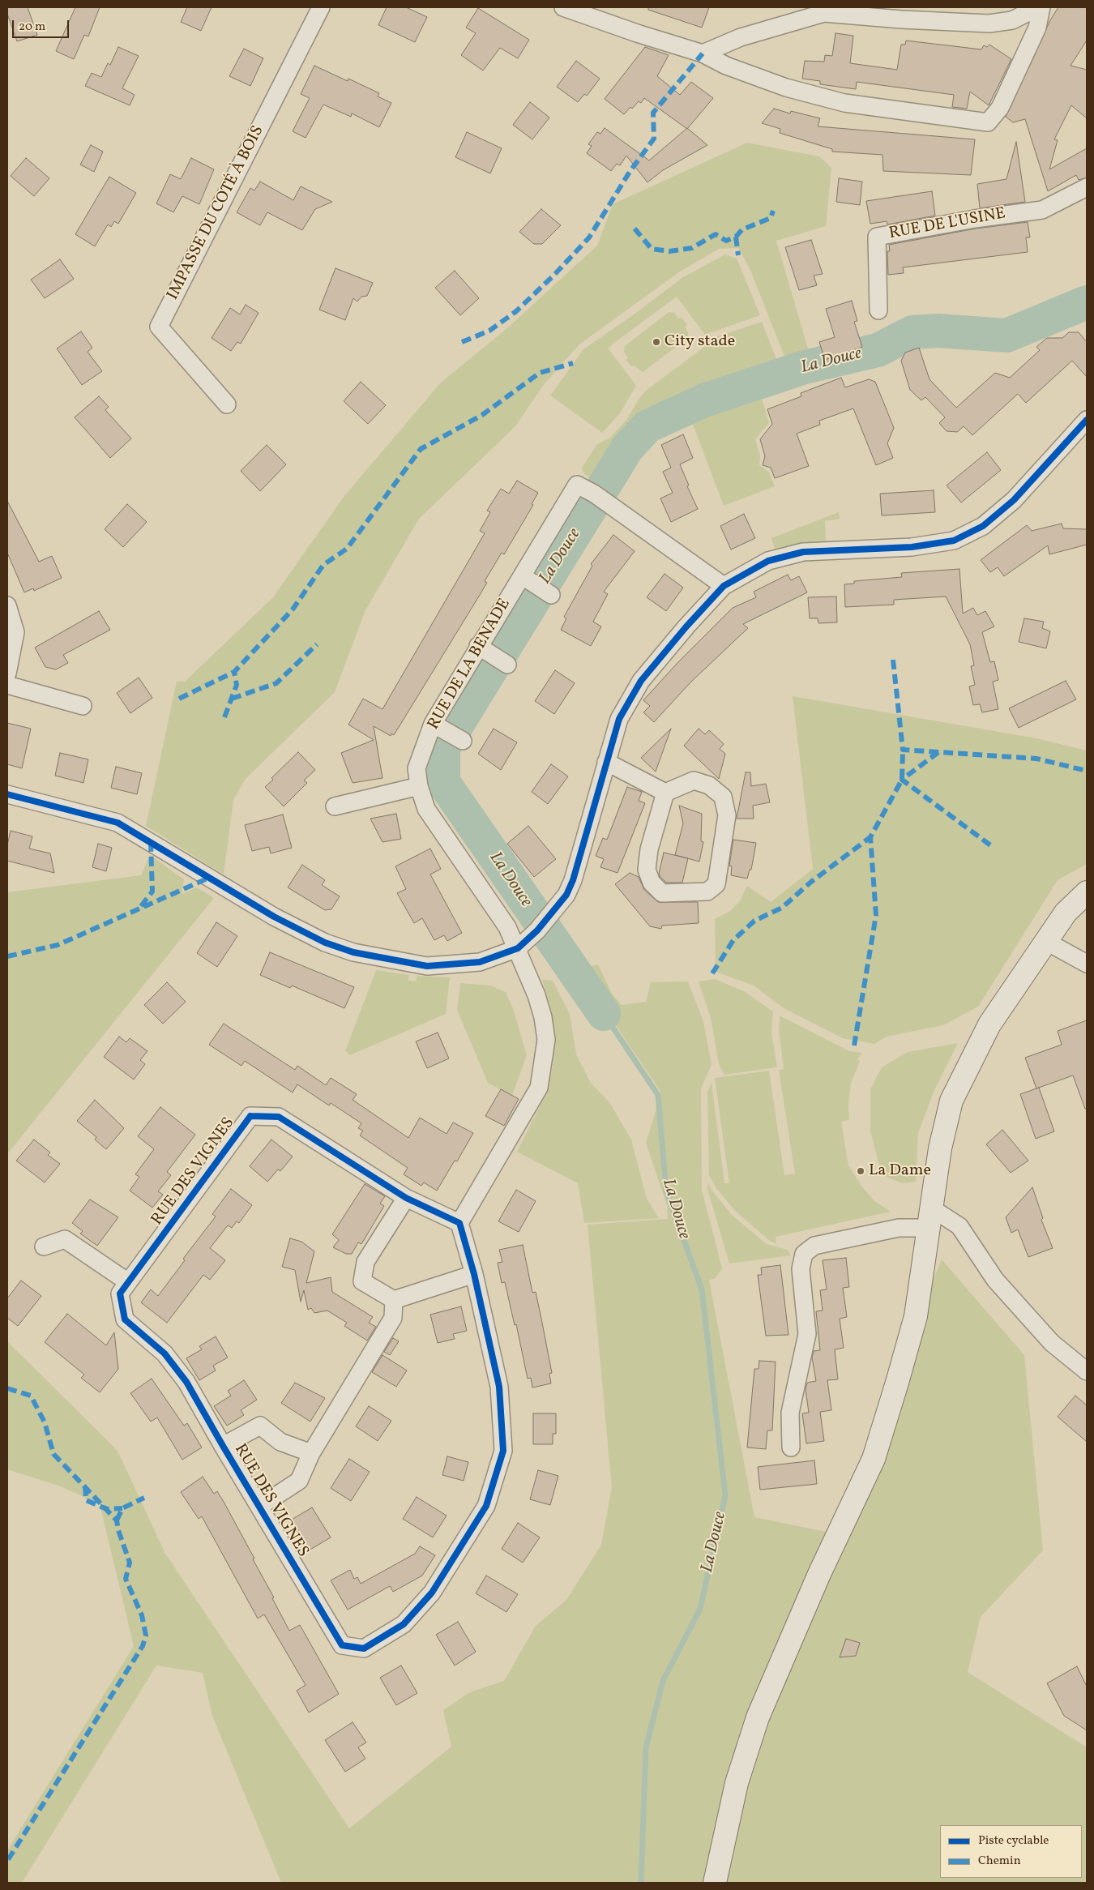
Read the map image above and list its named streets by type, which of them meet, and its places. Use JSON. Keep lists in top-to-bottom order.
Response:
{
  "streets": {
    "street": [
      "IMPASSE DU COTÉ À BOIS",
      "RUE DE L'USINE",
      "RUE DE LA BENADE",
      "RUE DES VIGNES"
    ]
  },
  "water": ["La Douce"],
  "places": ["City stade", "La Dame"],
  "legend": ["Piste cyclable", "Chemin"],
  "scale_bar": "20 m"
}
